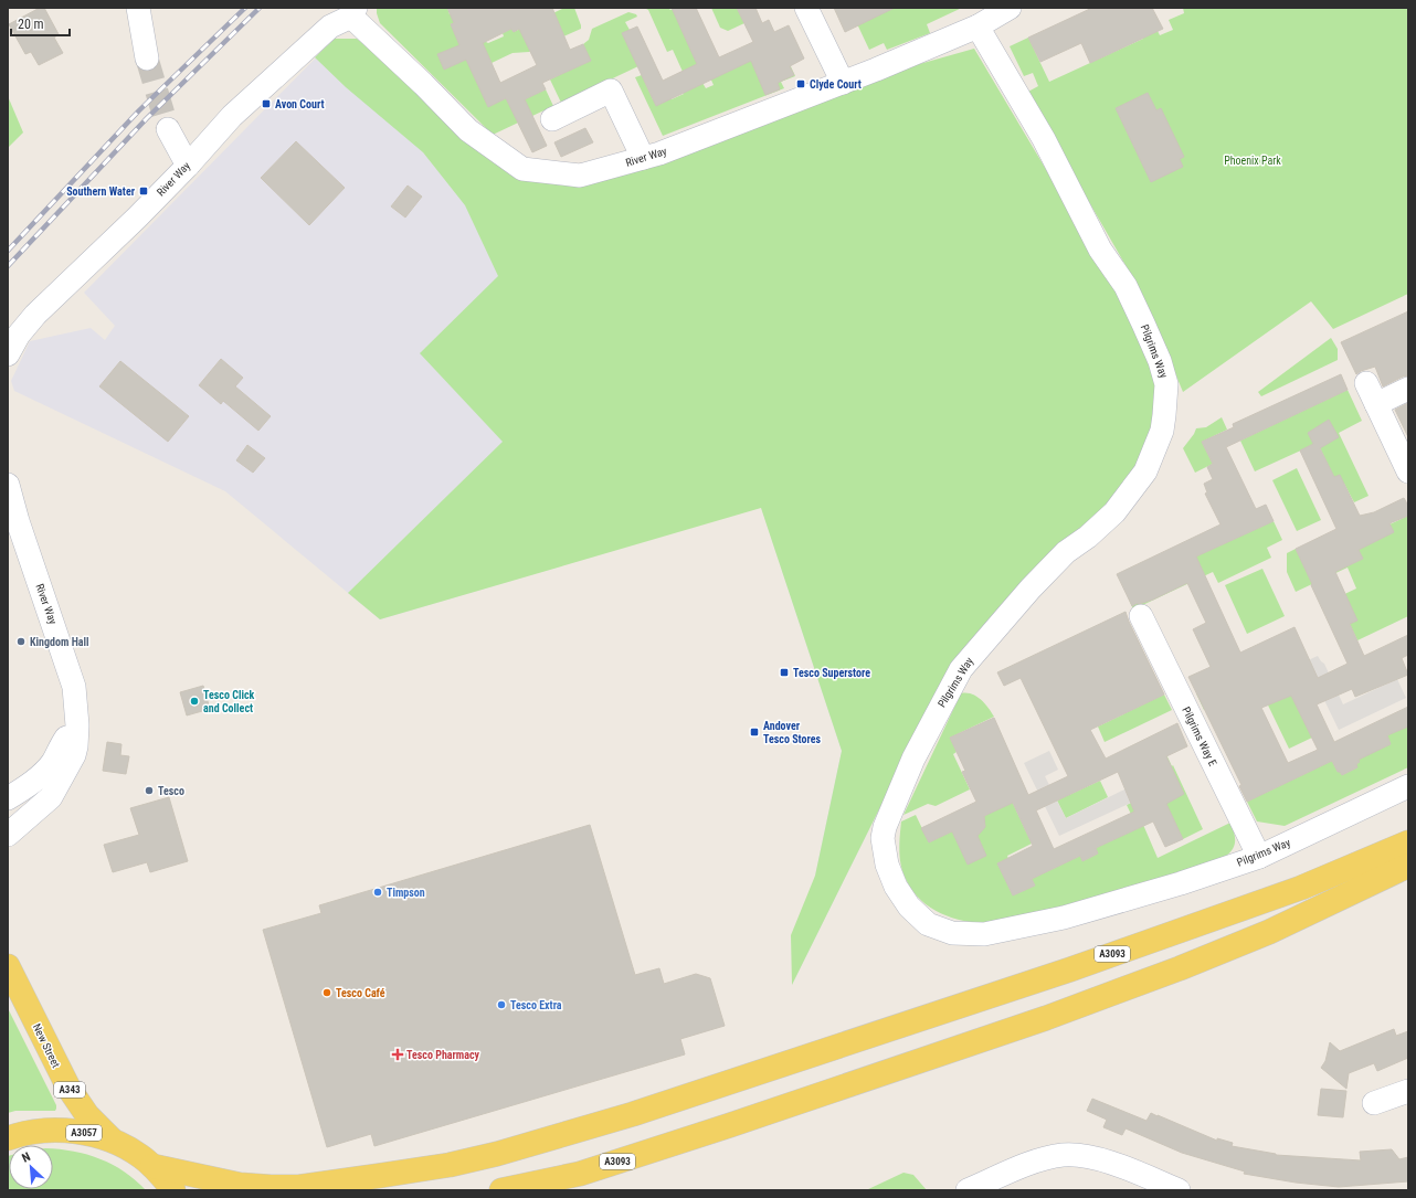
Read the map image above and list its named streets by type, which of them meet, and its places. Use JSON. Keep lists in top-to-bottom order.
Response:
{
  "streets": {
    "main road": [
      "A3093",
      "New Street",
      "A343",
      "A3057"
    ],
    "street": ["River Way", "Pilgrims Way", "Pilgrims Way E"]
  },
  "crossings": [
    ["River Way", "Pilgrims Way"],
    ["Pilgrims Way", "Pilgrims Way E"],
    ["A3093", "A3057"],
    ["New Street", "A3057"]
  ],
  "parks": ["Phoenix Park"],
  "places": {
    "transit": [
      "Clyde Court",
      "Avon Court",
      "Southern Water",
      "Tesco Superstore",
      "Andover Tesco Stores"
    ],
    "other": [
      "Kingdom Hall",
      "Tesco Click and Collect",
      "Tesco",
      "Timpson",
      "Tesco Café",
      "Tesco Extra"
    ],
    "health": ["Tesco Pharmacy"]
  },
  "scale_bar": "20 m",
  "north": "top left"
}
